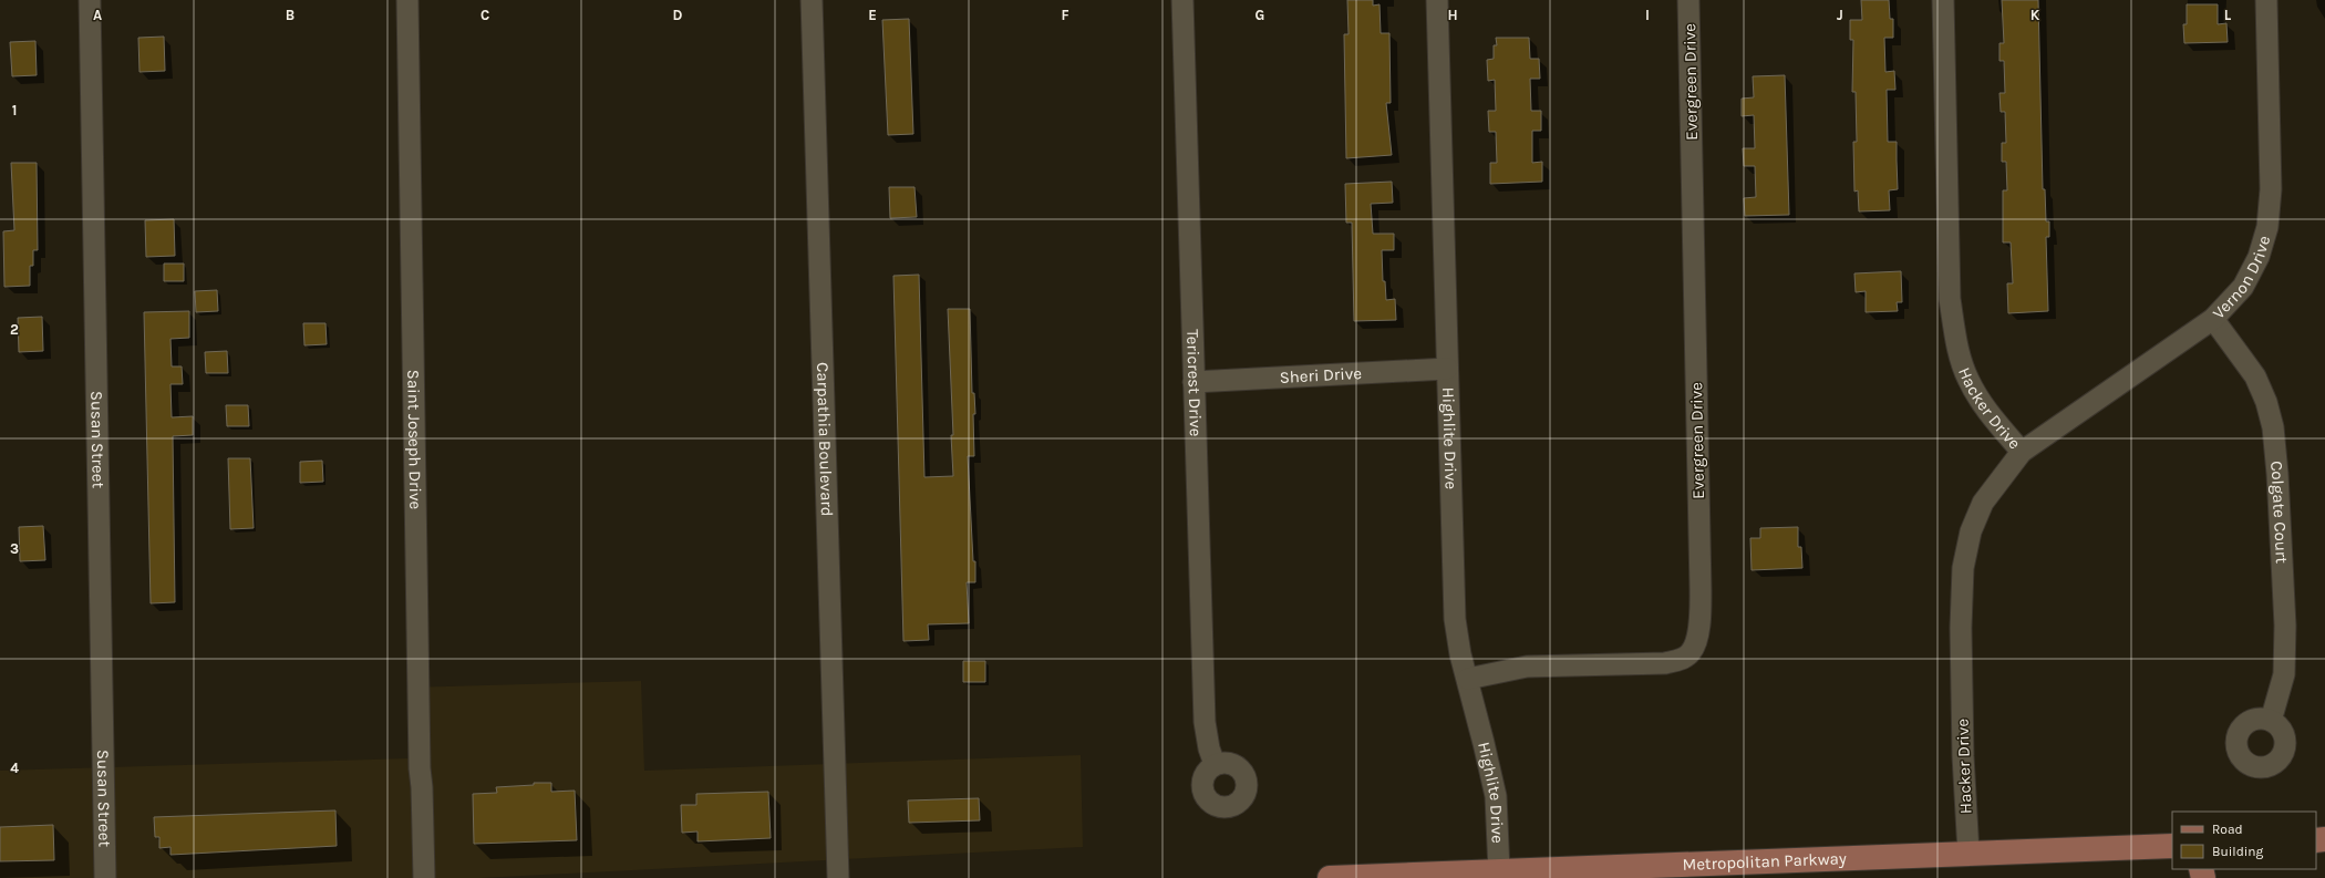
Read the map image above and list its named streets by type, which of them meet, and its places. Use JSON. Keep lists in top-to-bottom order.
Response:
{
  "streets": {
    "main road": ["Metropolitan Parkway"],
    "street": [
      "Evergreen Drive",
      "Vernon Drive",
      "Sheri Drive",
      "Tericrest Drive",
      "Hacker Drive",
      "Susan Street",
      "Carpathia Boulevard",
      "Highlite Drive",
      "Saint Joseph Drive",
      "Colgate Court"
    ]
  },
  "crossings": [
    ["Evergreen Drive", "Highlite Drive"],
    ["Vernon Drive", "Hacker Drive"],
    ["Vernon Drive", "Colgate Court"],
    ["Sheri Drive", "Tericrest Drive"],
    ["Sheri Drive", "Highlite Drive"],
    ["Hacker Drive", "Metropolitan Parkway"],
    ["Highlite Drive", "Metropolitan Parkway"]
  ],
  "legend": ["Road", "Building"],
  "grid": {
    "columns": [
      "A",
      "B",
      "C",
      "D",
      "E",
      "F",
      "G",
      "H",
      "I",
      "J",
      "K",
      "L"
    ],
    "rows": [
      "1",
      "2",
      "3",
      "4"
    ]
  }
}
